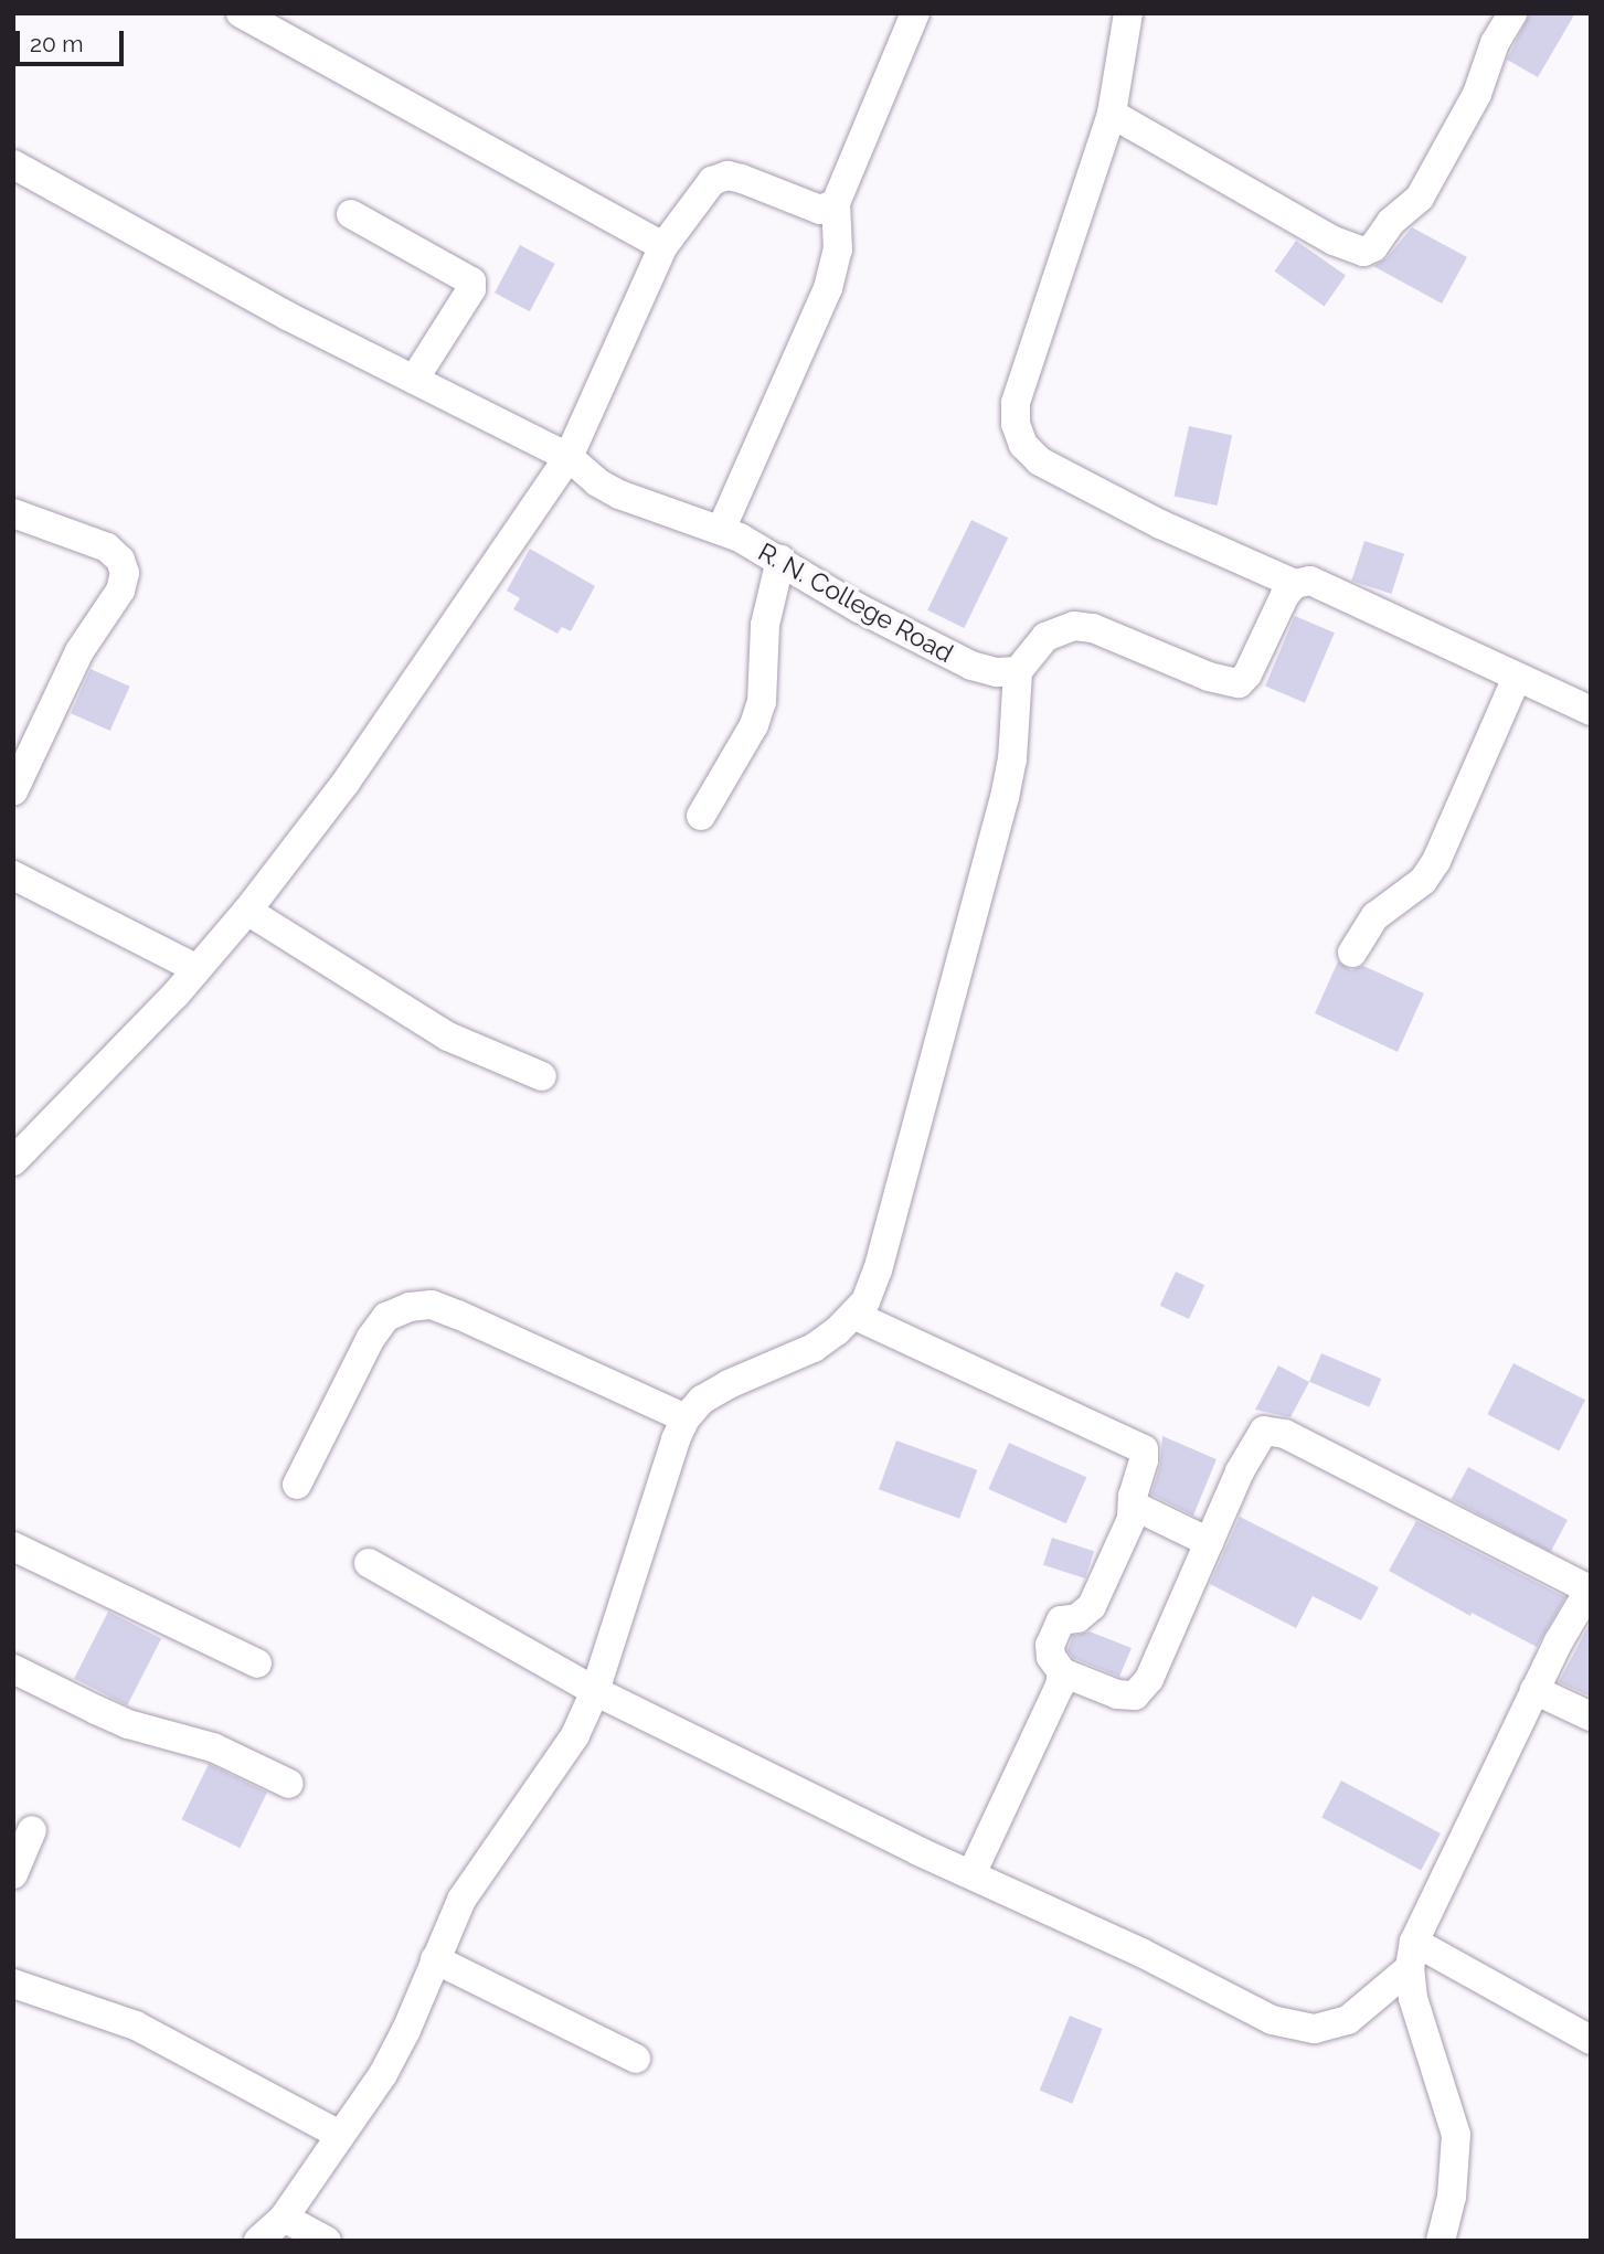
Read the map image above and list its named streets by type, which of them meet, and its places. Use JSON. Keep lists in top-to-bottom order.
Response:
{
  "streets": {
    "street": ["R. N. College Road"]
  },
  "scale_bar": "20 m"
}
